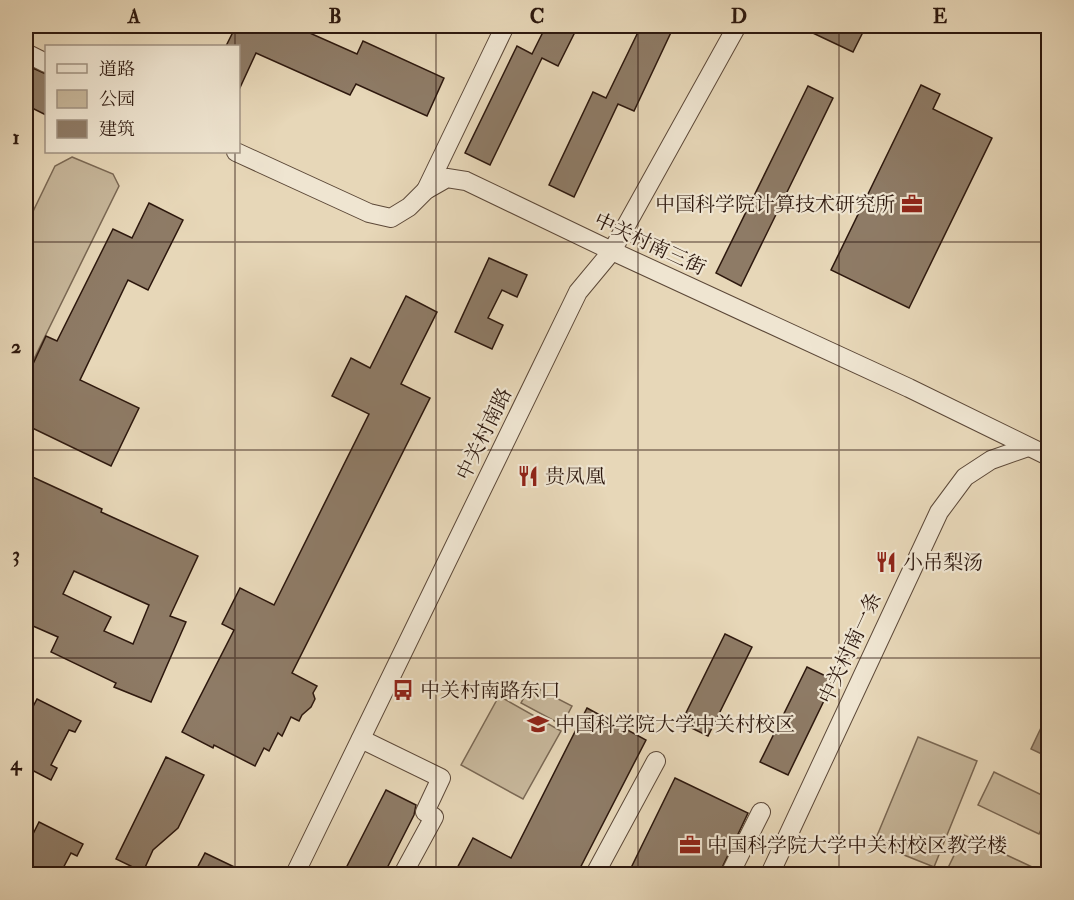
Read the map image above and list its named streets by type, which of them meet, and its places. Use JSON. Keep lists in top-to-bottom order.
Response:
{
  "streets": {
    "street": ["中关村南三街", "中关村南路", "中关村南一条"]
  },
  "crossings": [
    ["中关村南三街", "中关村南路"],
    ["中关村南三街", "中关村南一条"]
  ],
  "places": {
    "office": ["中国科学院计算技术研究所", "中国科学院大学中关村校区教学楼"],
    "restaurant": ["贵凤凰", "小吊梨汤"],
    "bus stop": ["中关村南路东口"],
    "school or university": ["中国科学院大学中关村校区"]
  },
  "legend": ["道路", "公园", "建筑"],
  "grid": {
    "columns": [
      "A",
      "B",
      "C",
      "D",
      "E"
    ],
    "rows": [
      "1",
      "2",
      "3",
      "4"
    ]
  }
}
